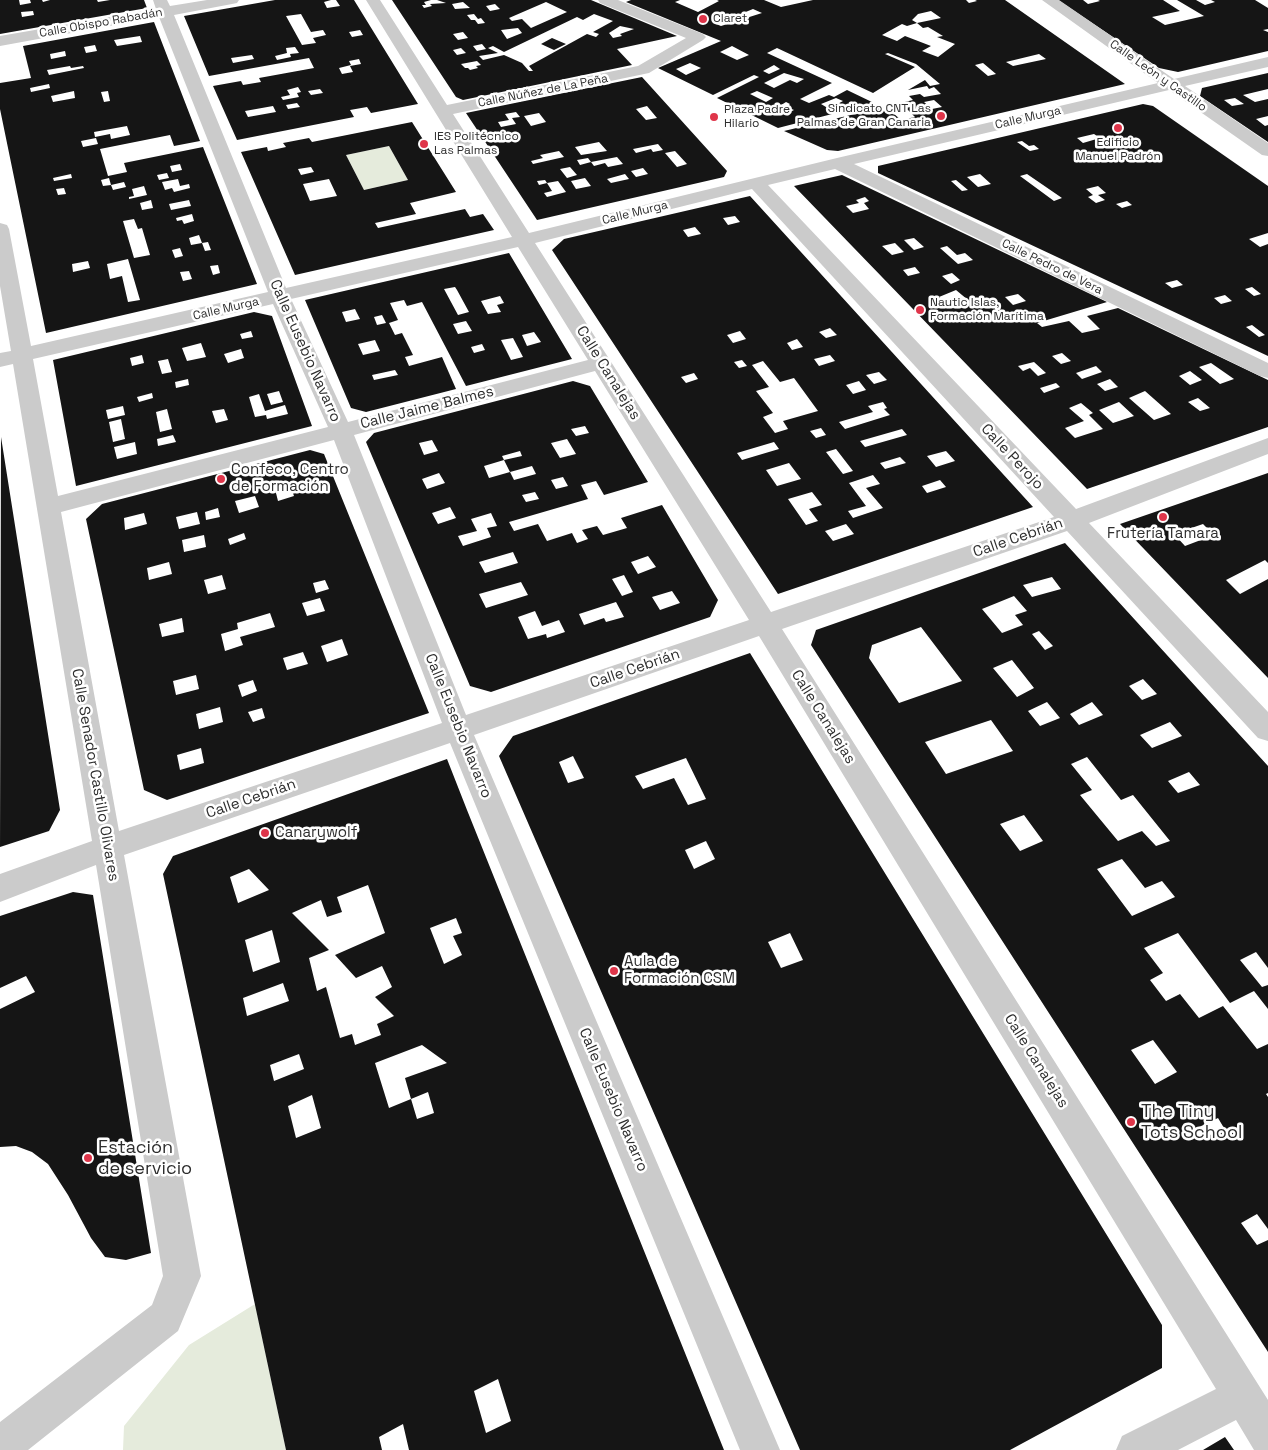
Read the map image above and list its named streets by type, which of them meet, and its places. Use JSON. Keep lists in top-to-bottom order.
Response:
{
  "streets": {
    "street": [
      "Calle Obispo Rabadán",
      "Calle León y Castillo",
      "Calle Núñez de La Peña",
      "Calle Murga",
      "Calle Pedro de Vera",
      "Calle Eusebio Navarro",
      "Calle Canalejas",
      "Calle Jaime Balmes",
      "Calle Perojo",
      "Calle Cebrián",
      "Calle Senador Castillo Olivares"
    ]
  },
  "crossings": [
    ["Calle Obispo Rabadán", "Calle Eusebio Navarro"],
    ["Calle León y Castillo", "Calle Murga"],
    ["Calle Núñez de La Peña", "Calle Canalejas"],
    ["Calle Murga", "Calle Pedro de Vera"],
    ["Calle Murga", "Calle Eusebio Navarro"],
    ["Calle Murga", "Calle Canalejas"],
    ["Calle Murga", "Calle Perojo"],
    ["Calle Murga", "Calle Senador Castillo Olivares"],
    ["Calle Eusebio Navarro", "Calle Jaime Balmes"],
    ["Calle Eusebio Navarro", "Calle Cebrián"],
    ["Calle Canalejas", "Calle Jaime Balmes"],
    ["Calle Canalejas", "Calle Cebrián"],
    ["Calle Jaime Balmes", "Calle Senador Castillo Olivares"],
    ["Calle Perojo", "Calle Cebrián"],
    ["Calle Cebrián", "Calle Senador Castillo Olivares"]
  ],
  "places": [
    "Claret",
    "Sindicato CNT Las Palmas de Gran Canaria",
    "Plaza Padre Hilario",
    "Edificio Manuel Padrón",
    "IES Politécnico Las Palmas",
    "Nautic Islas, Formación Marítima",
    "Confeco, Centro de Formación",
    "Frutería Tamara",
    "Canarywolf",
    "Aula de Formación CSM",
    "The Tiny Tots School",
    "Estación de servicio"
  ]
}
